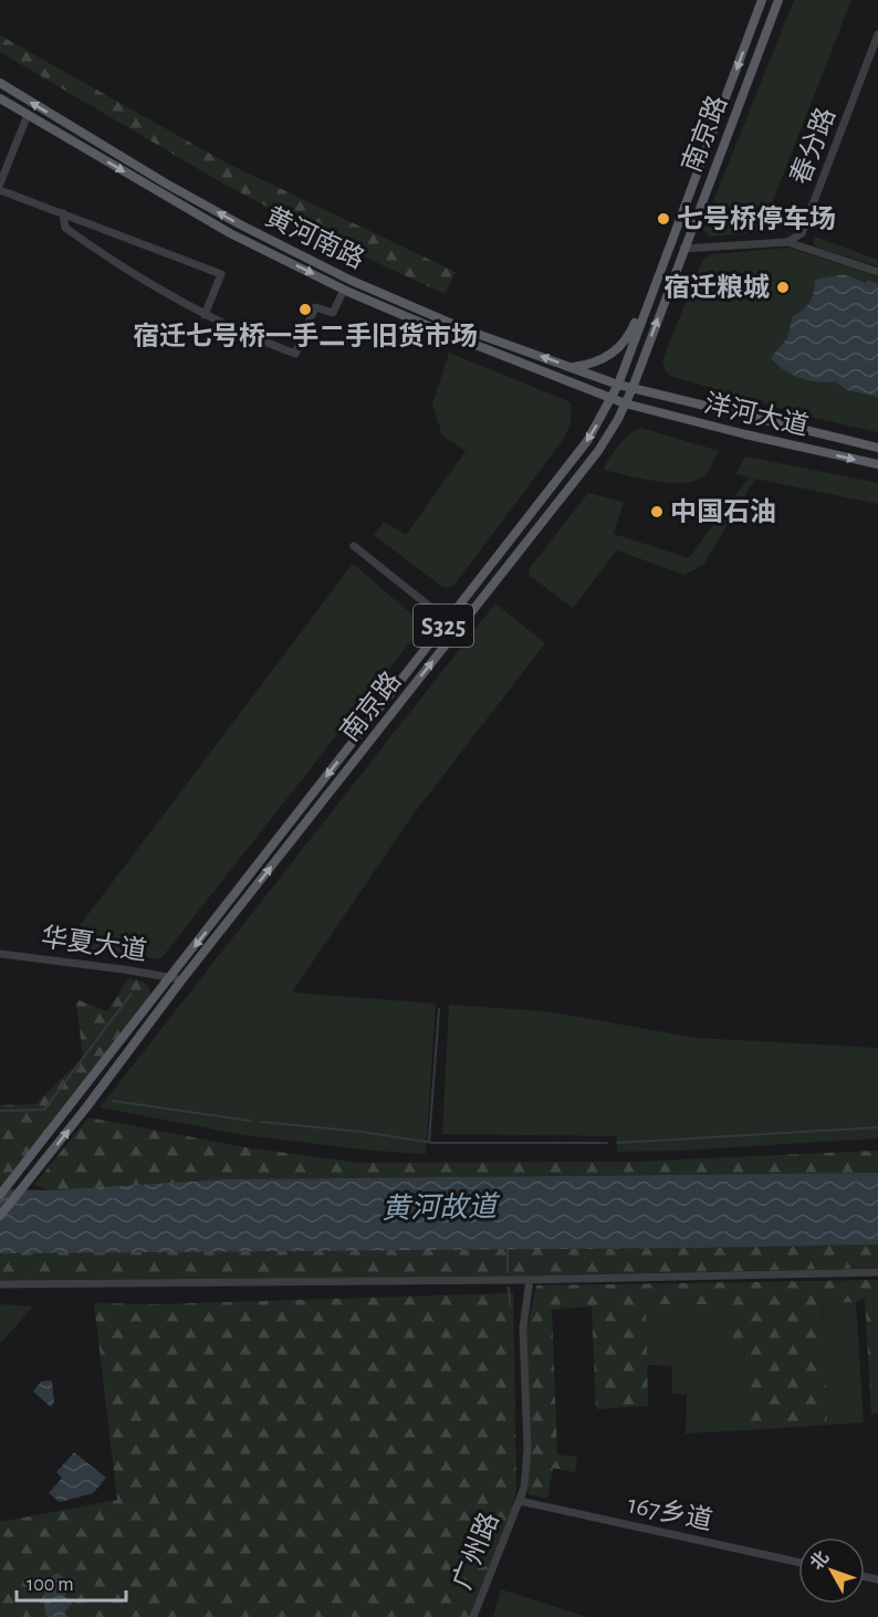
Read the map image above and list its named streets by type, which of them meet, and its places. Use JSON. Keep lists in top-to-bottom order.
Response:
{
  "streets": {
    "main road": [
      "南京路",
      "黄河南路",
      "洋河大道",
      "S325"
    ],
    "street": [
      "春分路",
      "华夏大道",
      "167乡道",
      "广州路"
    ]
  },
  "crossings": [
    ["南京路", "黄河南路"],
    ["南京路", "洋河大道"],
    ["南京路", "华夏大道"],
    ["黄河南路", "洋河大道"],
    ["167乡道", "广州路"]
  ],
  "water": ["黄河故道"],
  "places": [
    "七号桥停车场",
    "宿迁粮城",
    "宿迁七号桥一手二手旧货市场",
    "中国石油"
  ],
  "scale_bar": "100 m",
  "north": "top left"
}
